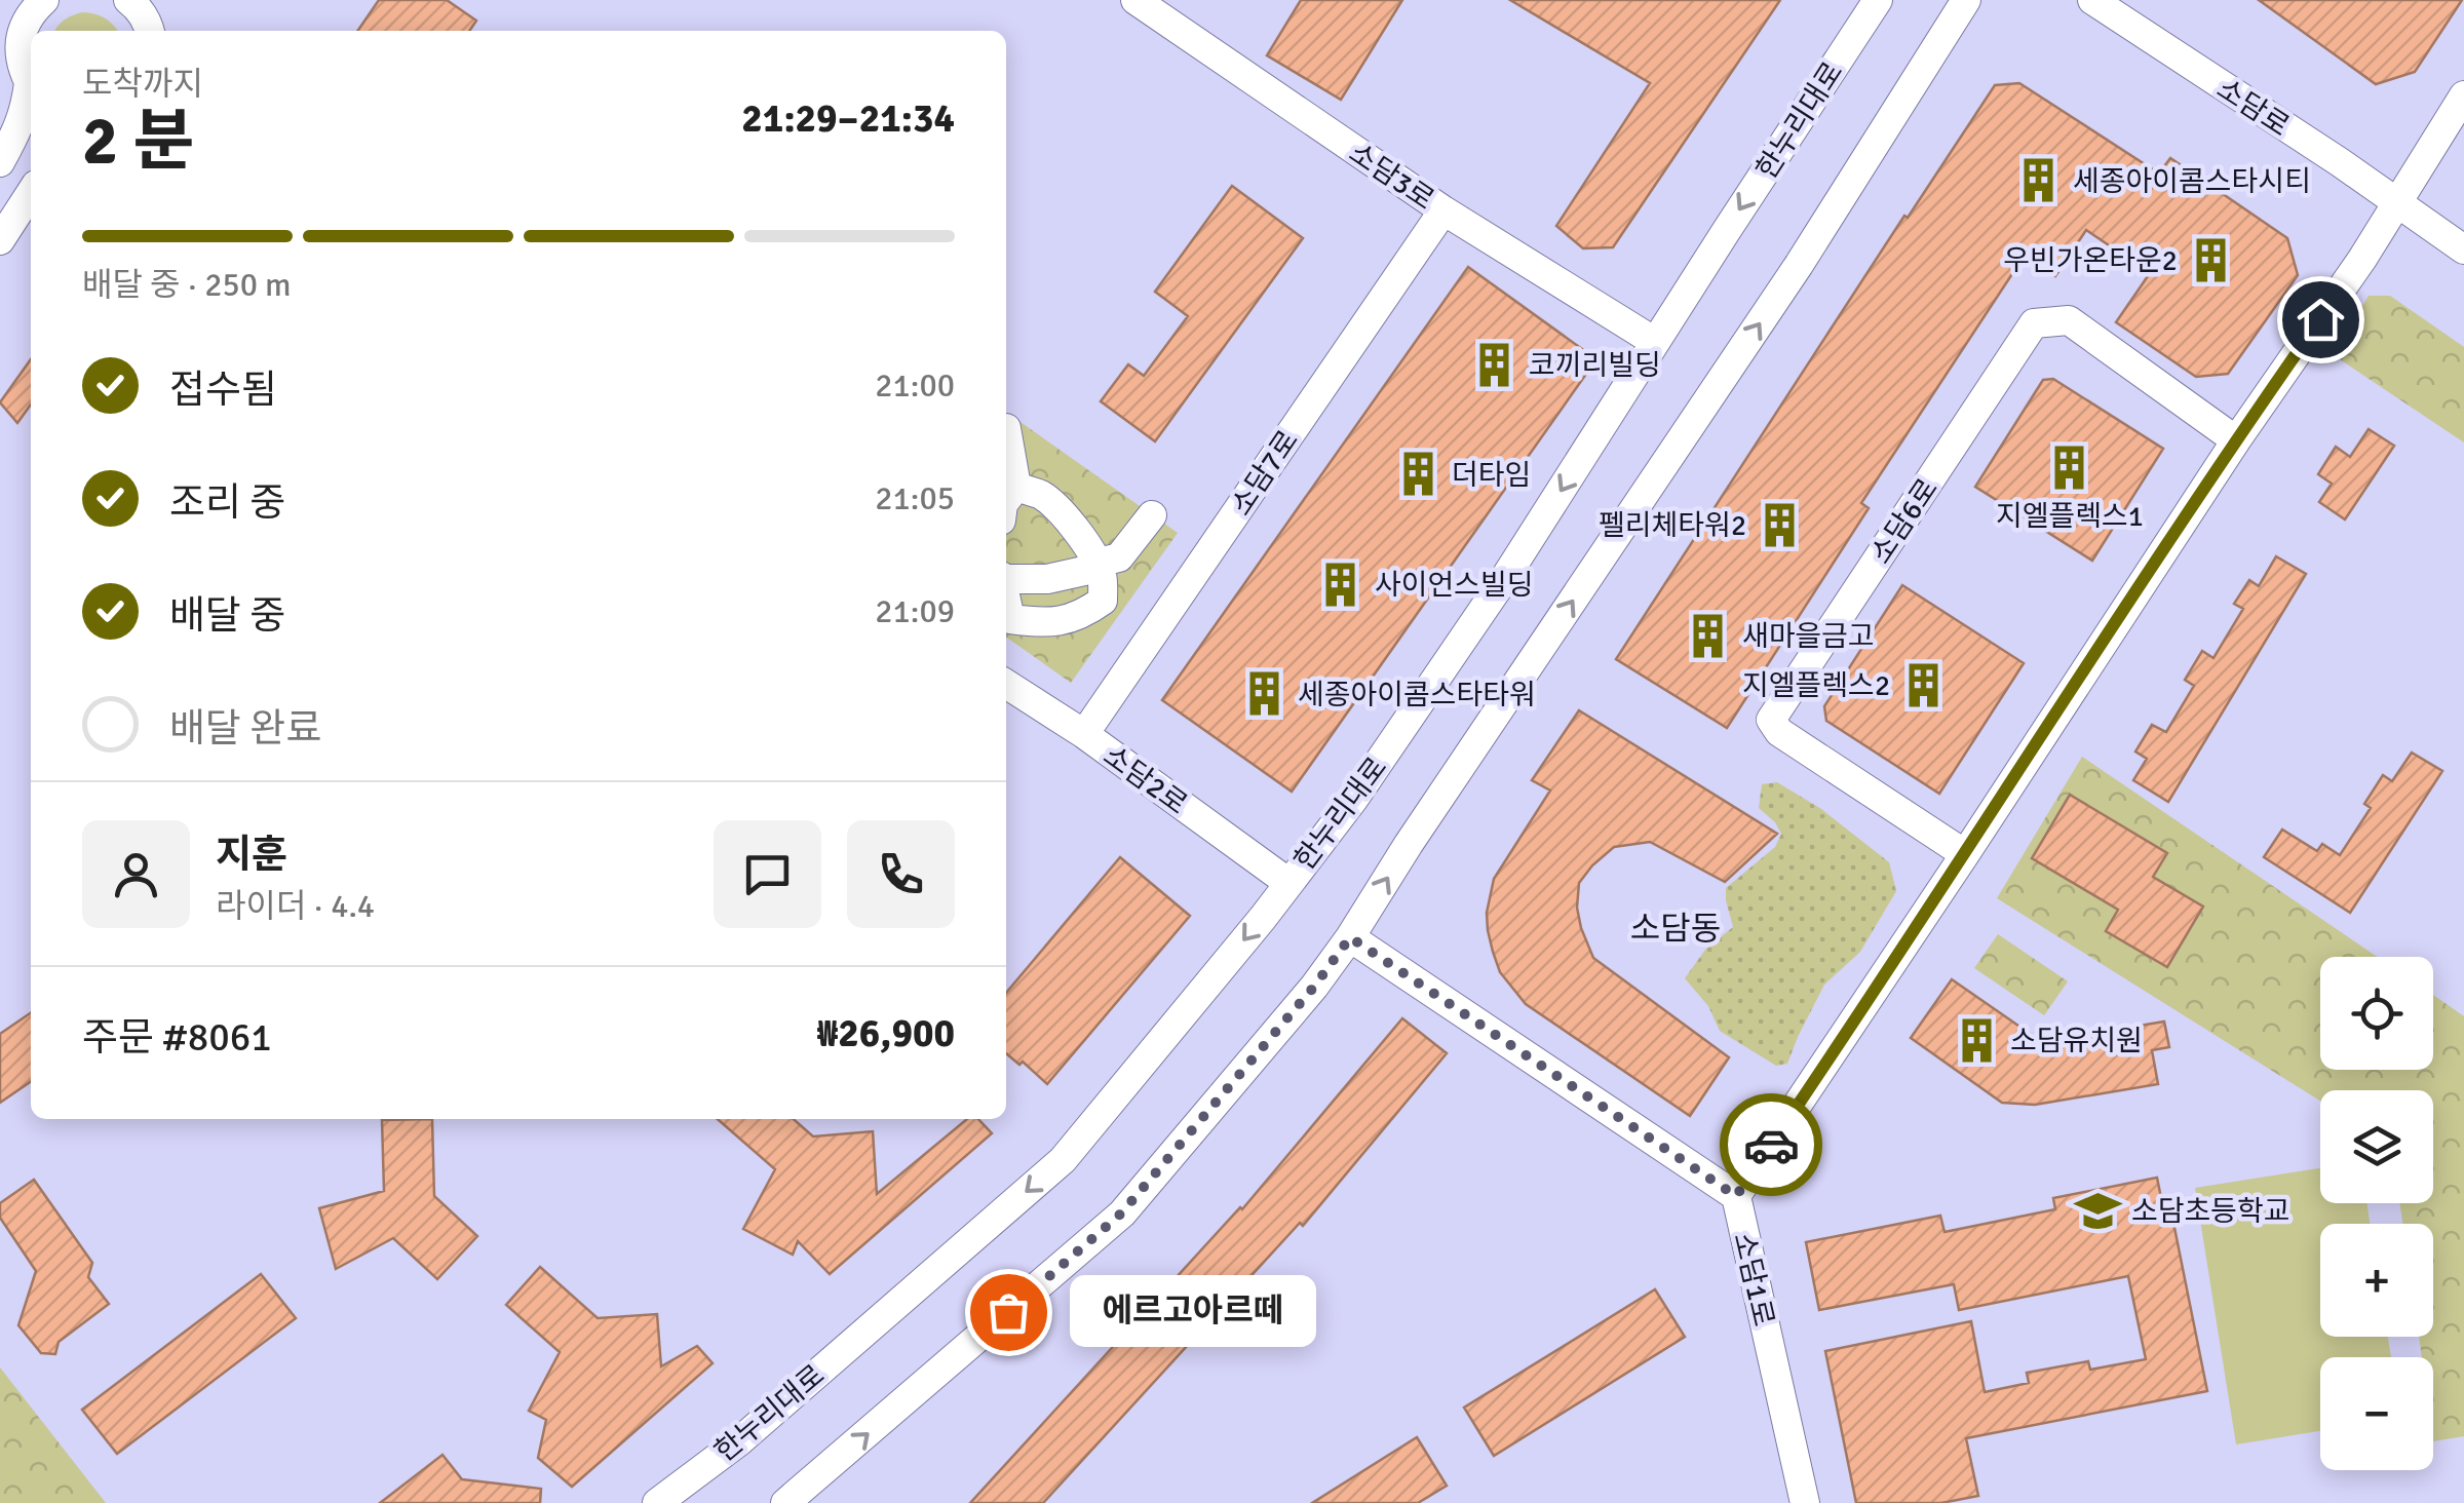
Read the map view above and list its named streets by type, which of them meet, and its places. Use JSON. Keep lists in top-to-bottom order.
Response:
{
  "streets": {
    "street": [
      "소담로",
      "한누리대로",
      "소담3로",
      "소담7로",
      "소담6로",
      "소담2로",
      "소담1로"
    ]
  },
  "crossings": [
    ["소담로", "소담1로"],
    ["한누리대로", "소담3로"],
    ["한누리대로", "소담2로"],
    ["소담3로", "소담7로"],
    ["소담7로", "소담2로"],
    ["소담6로", "소담1로"]
  ],
  "districts": ["소담동"],
  "places": {
    "building": [
      "세종아이콤스타시티",
      "우빈가온타운2",
      "코끼리빌딩",
      "지엘플렉스1",
      "더타임",
      "펠리체타워2",
      "사이언스빌딩",
      "새마을금고",
      "지엘플렉스2",
      "세종아이콤스타타워",
      "소담유치원"
    ],
    "school or university": ["소담초등학교"],
    "other": ["에르고아르떼"]
  },
  "page": {
    "heading": ["2 분", "도착까지", "21:29–21:34"],
    "panel": [
      "지훈",
      "라이더 · 4.4",
      "주문 #8061",
      "₩26,900"
    ],
    "bar": "배달 중 · 250 m",
    "list": [
      ["접수됨", "21:00"],
      ["조리 중", "21:05"],
      ["배달 중", "21:09"],
      "배달 완료"
    ],
    "map_buttons": ["+", "−"],
    "bubble": "에르고아르떼"
  }
}
